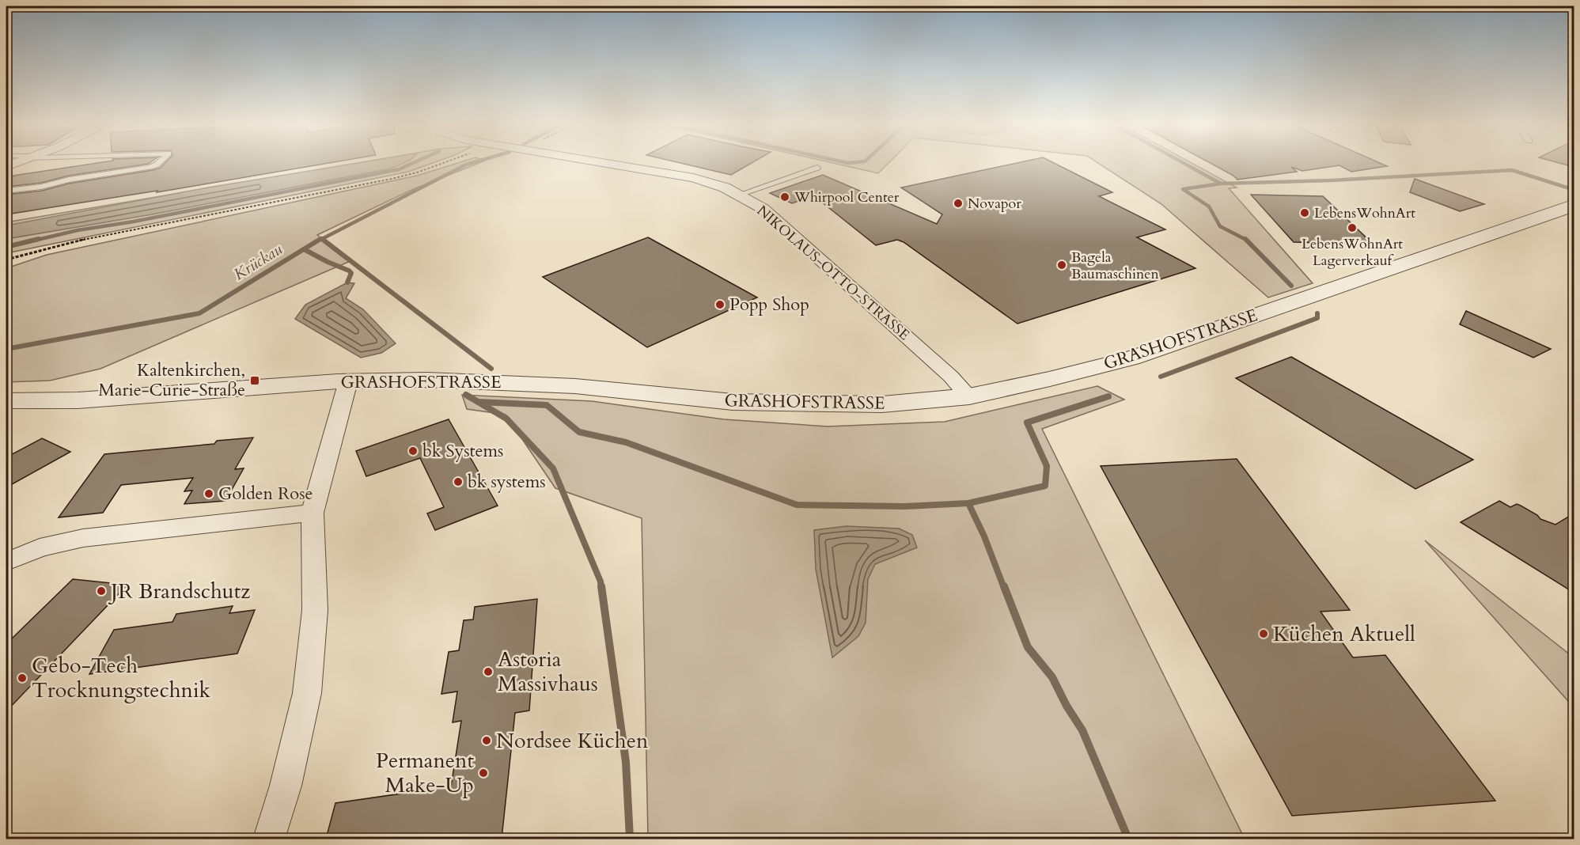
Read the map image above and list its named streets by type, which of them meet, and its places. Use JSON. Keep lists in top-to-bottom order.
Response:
{
  "streets": {
    "street": ["NIKOLAUS-OTTO-STRASSE", "GRASHOFSTRASSE"]
  },
  "crossings": [
    ["NIKOLAUS-OTTO-STRASSE", "GRASHOFSTRASSE"]
  ],
  "water": ["Krückau"],
  "places": {
    "other": [
      "Whirpool Center",
      "Novapor",
      "LebensWohnArt",
      "LebensWohnArt Lagerverkauf",
      "Bagela Baumaschinen",
      "Popp Shop",
      "bk Systems",
      "bk systems",
      "Golden Rose",
      "JR Brandschutz",
      "Küchen Aktuell",
      "Astoria Massivhaus",
      "Gebo-Tech Trocknungstechnik",
      "Nordsee Küchen",
      "Permanent Make-Up"
    ],
    "transit": ["Kaltenkirchen, Marie-Curie-Straße"]
  }
}
